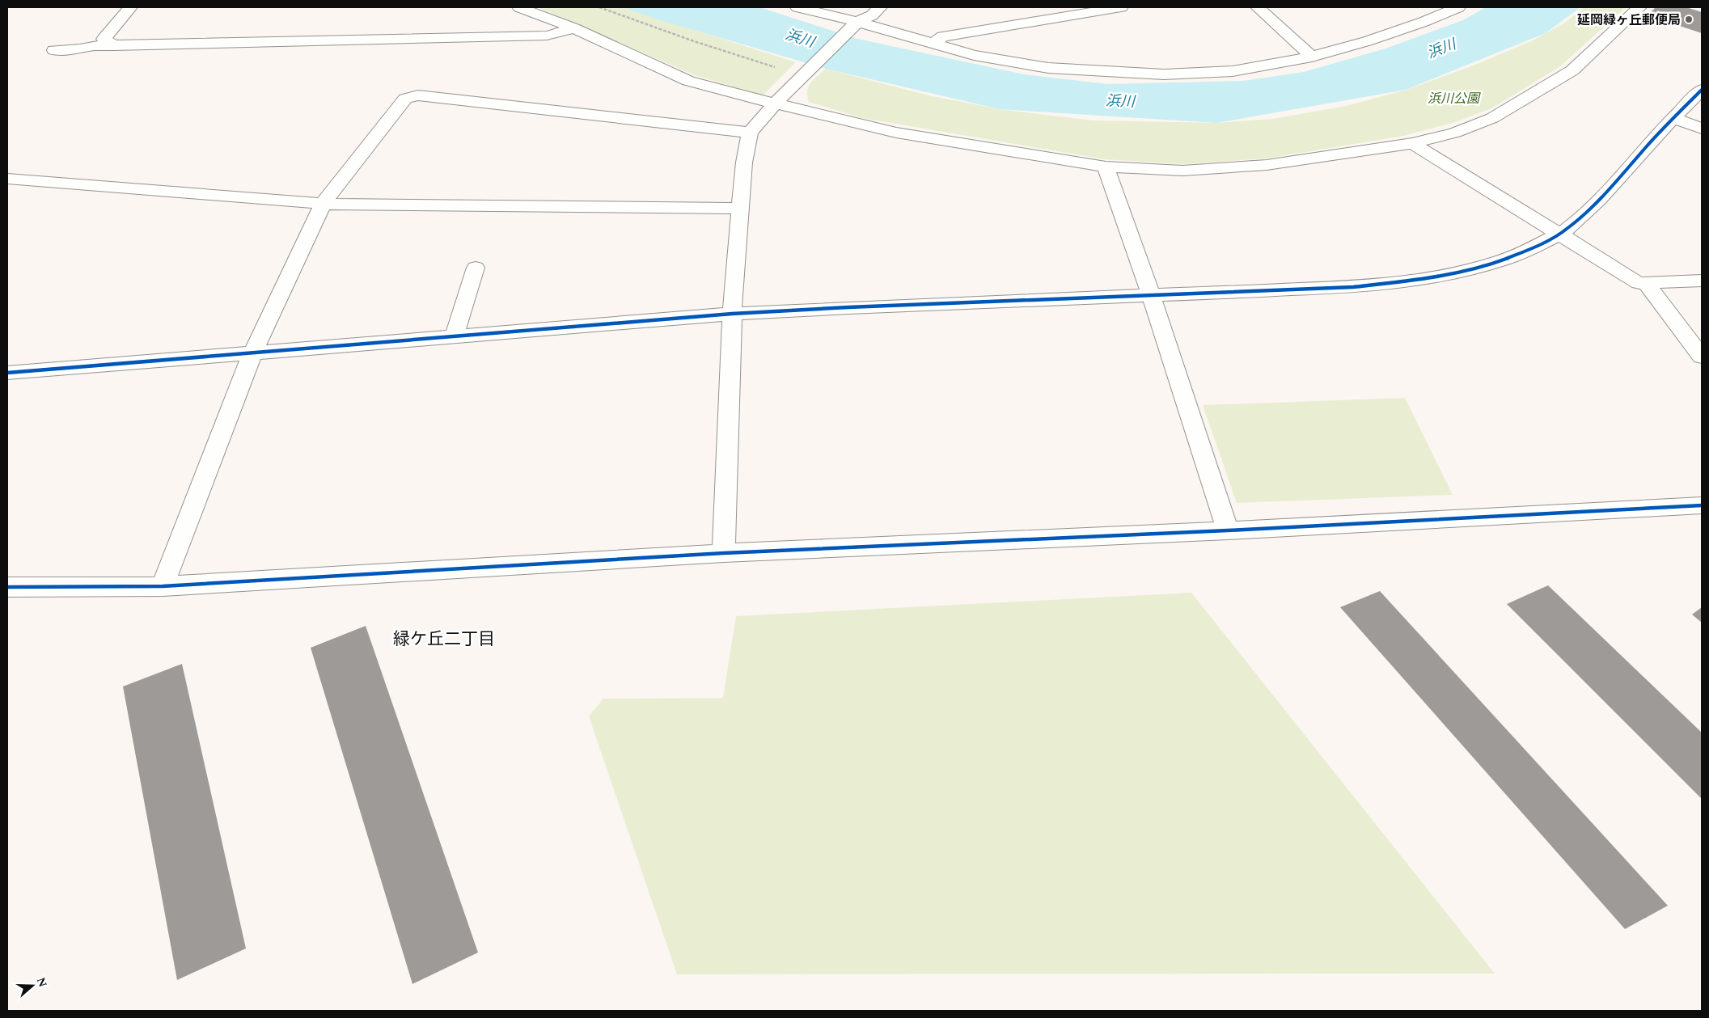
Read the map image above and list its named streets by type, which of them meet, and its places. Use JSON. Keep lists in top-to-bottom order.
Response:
{
  "districts": ["緑ケ丘二丁目"],
  "water": ["浜川"],
  "parks": ["浜川公園"],
  "places": ["延岡緑ヶ丘郵便局"],
  "north": "right"
}
